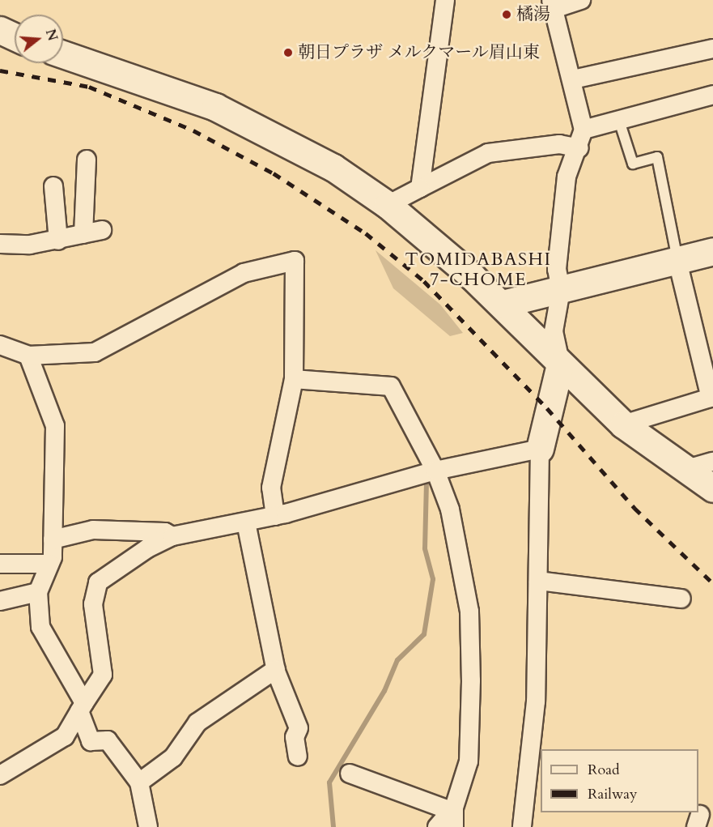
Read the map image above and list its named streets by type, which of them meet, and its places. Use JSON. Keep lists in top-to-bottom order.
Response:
{
  "districts": ["TOMIDABASHI 7-CHOME"],
  "places": ["橘湯", "朝日プラザ メルクマール眉山東"],
  "legend": ["Road", "Railway"],
  "north": "right"
}
